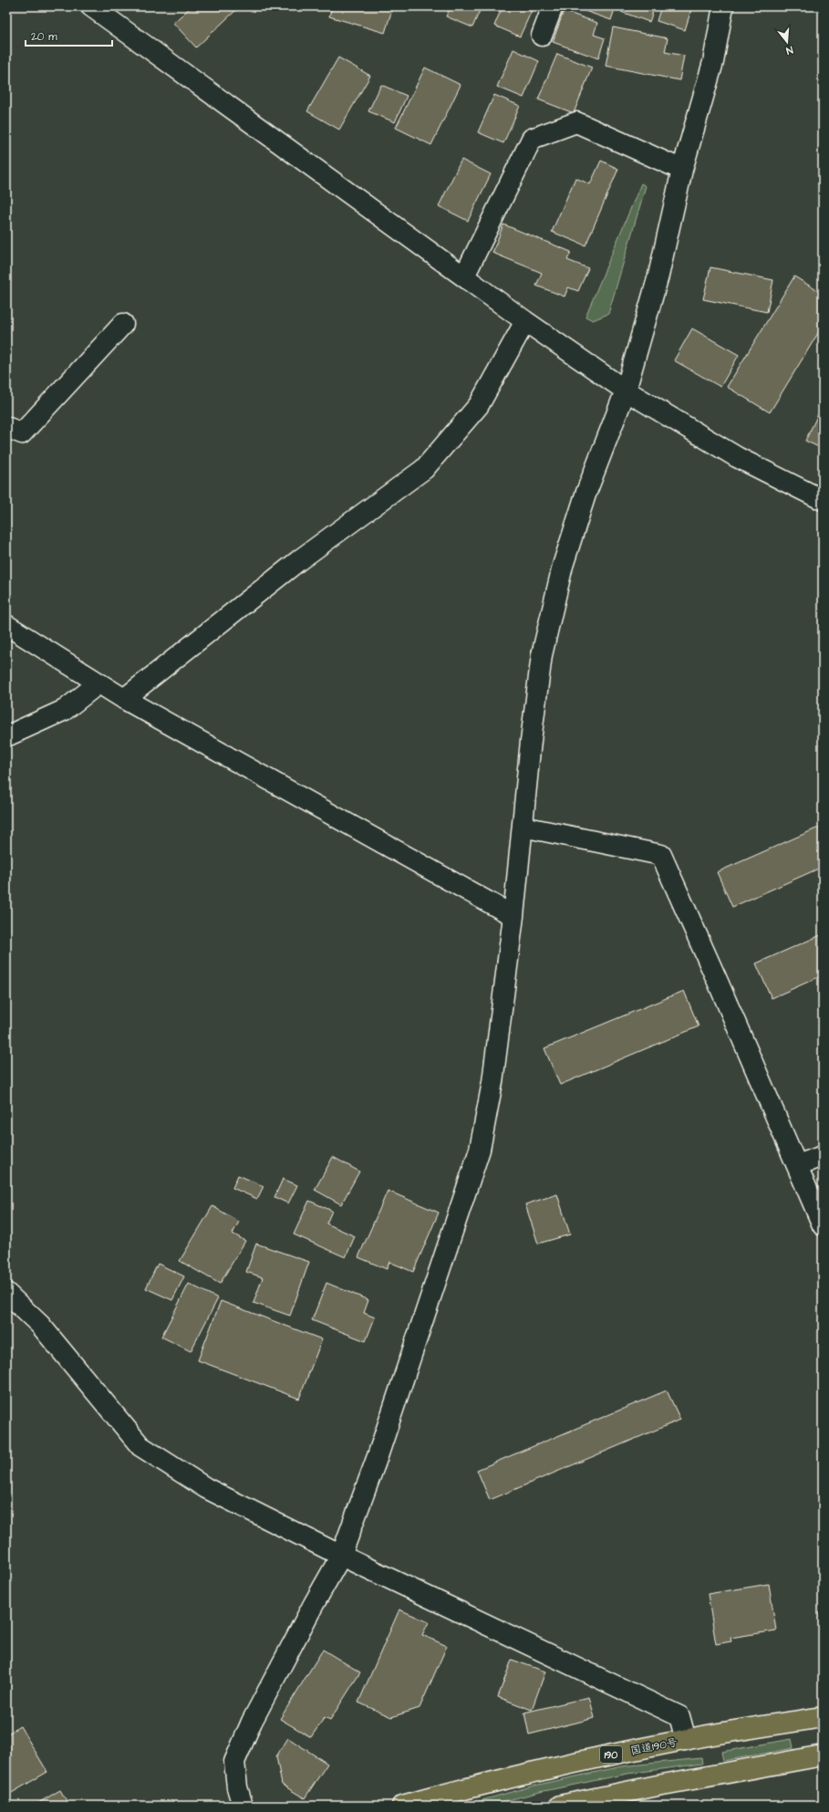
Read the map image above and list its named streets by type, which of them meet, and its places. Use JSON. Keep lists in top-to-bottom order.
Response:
{
  "streets": {
    "highway": ["国道190号", "190"]
  },
  "scale_bar": "20 m",
  "north": "bottom"
}
